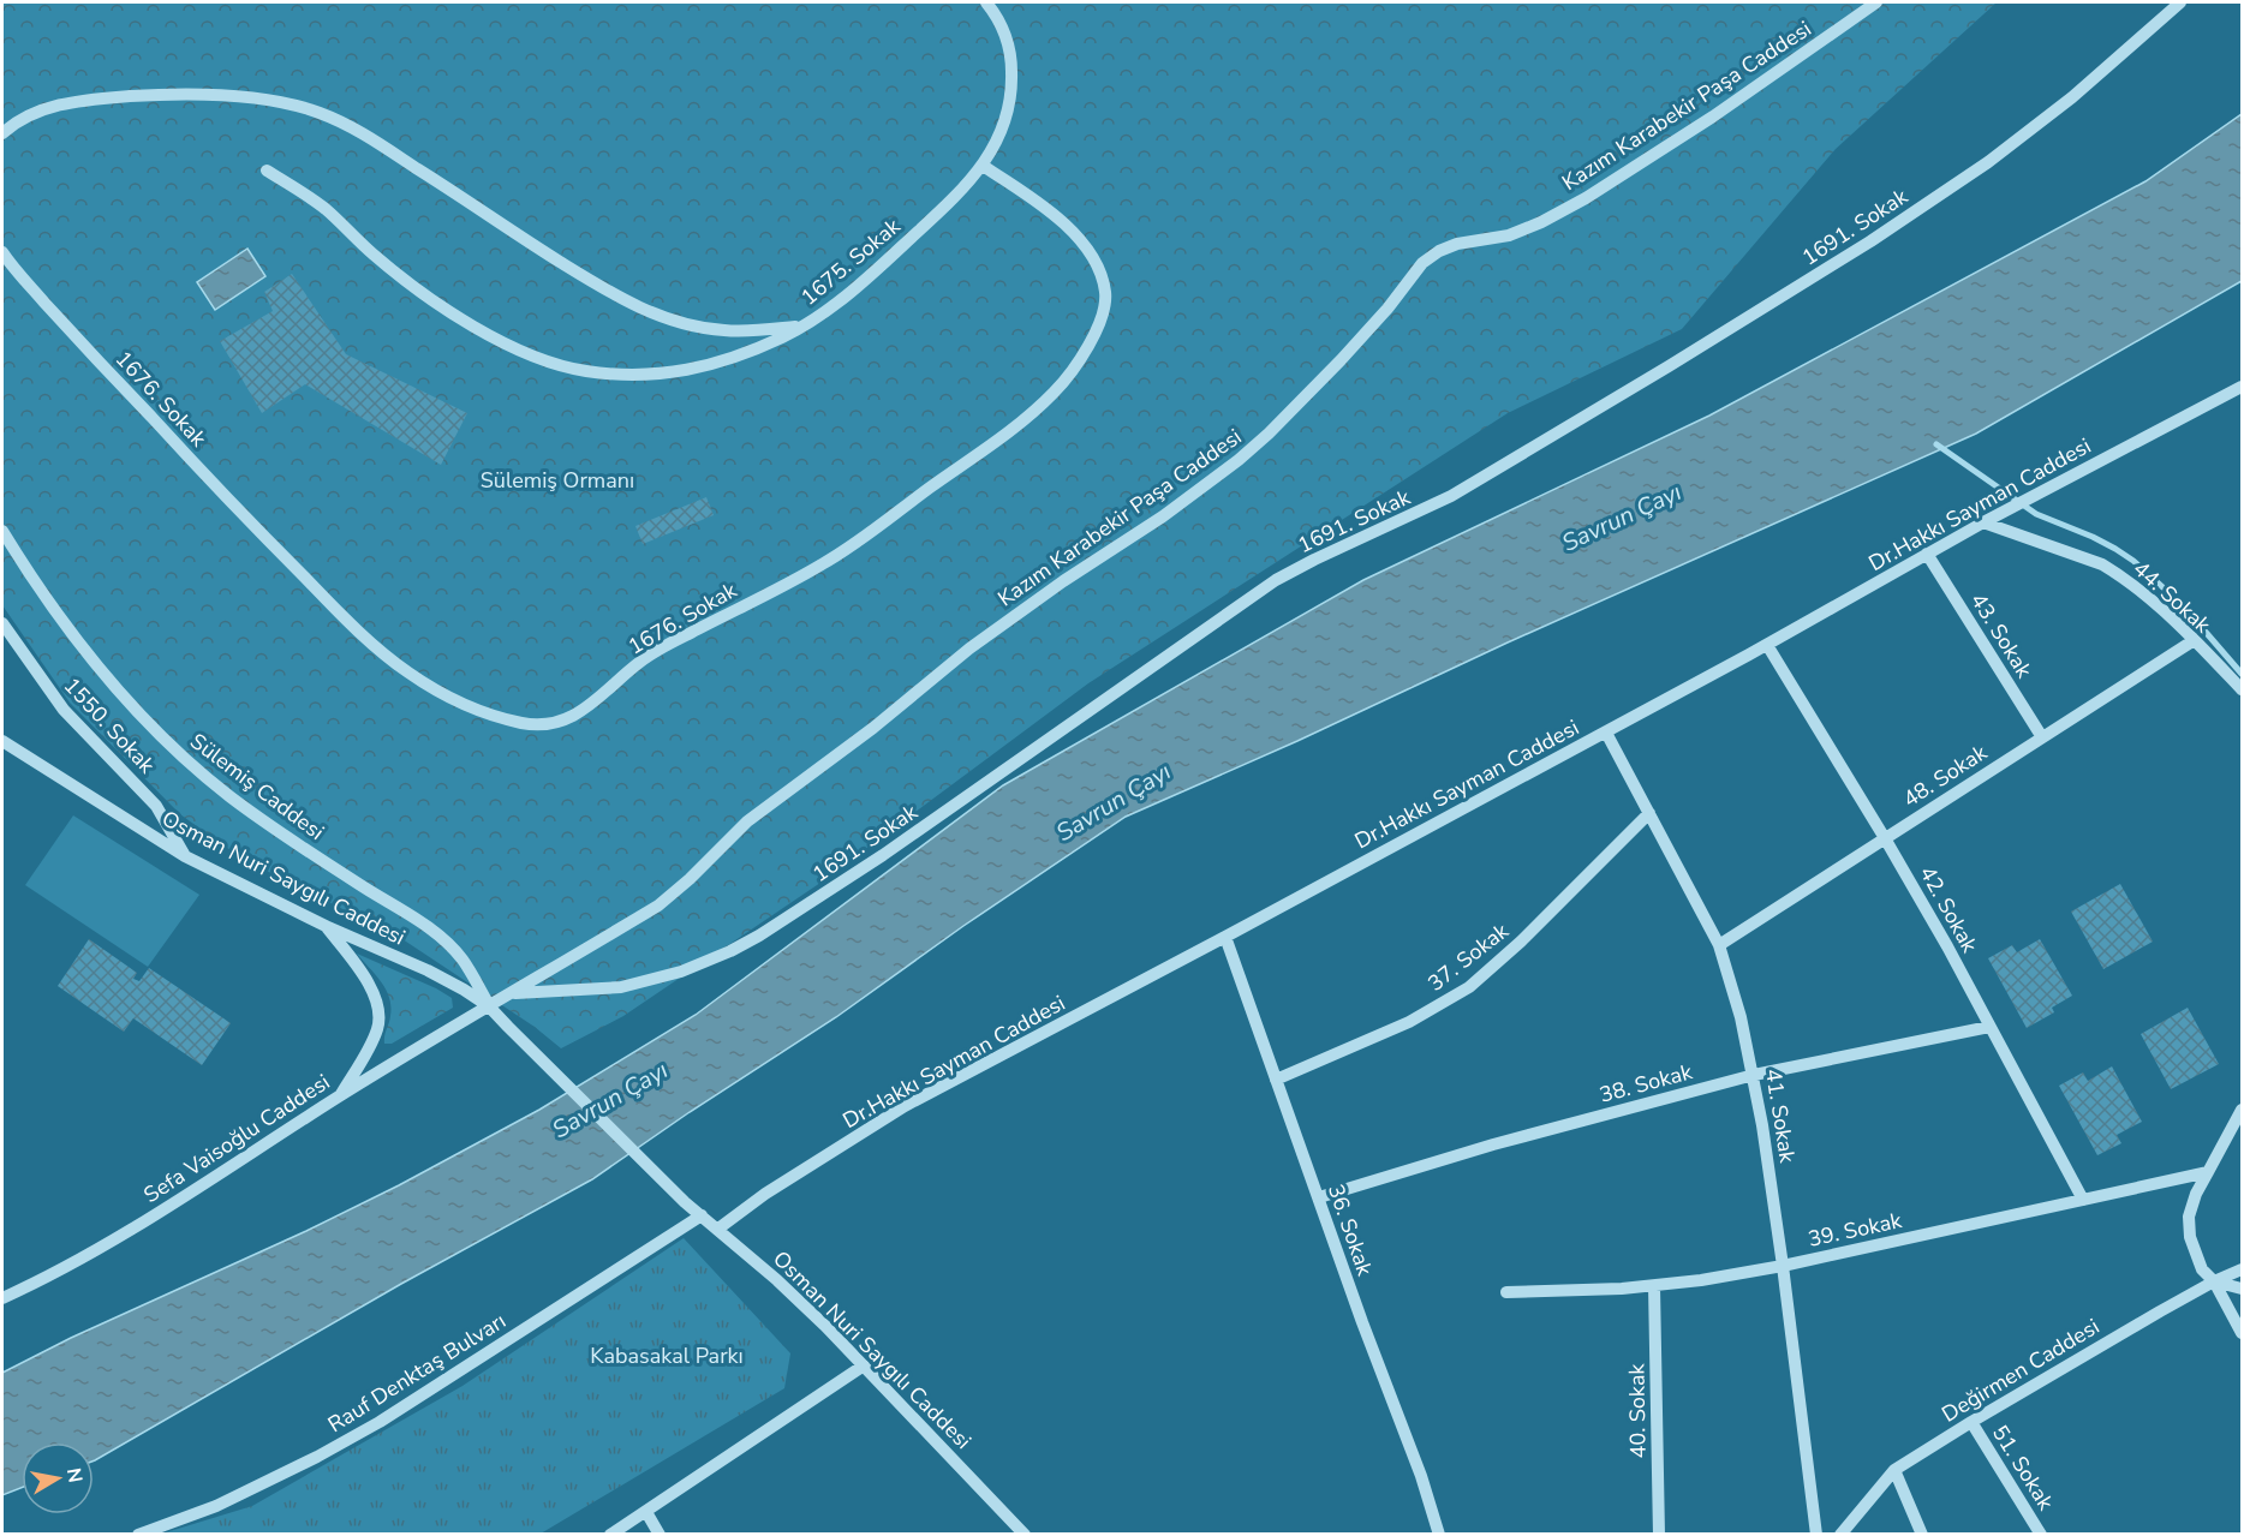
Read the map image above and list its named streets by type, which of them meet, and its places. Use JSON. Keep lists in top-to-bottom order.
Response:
{
  "streets": {
    "street": [
      "Kazım Karabekir Paşa Caddesi",
      "1691. Sokak",
      "1675. Sokak",
      "1676. Sokak",
      "Dr.Hakkı Sayman Caddesi",
      "44. Sokak",
      "43. Sokak",
      "1550. Sokak",
      "48. Sokak",
      "Sülemiş Caddesi",
      "Osman Nuri Saygılı Caddesi",
      "42. Sokak",
      "37. Sokak",
      "38. Sokak",
      "41. Sokak",
      "Sefa Vaisoğlu Caddesi",
      "36. Sokak",
      "39. Sokak",
      "Değirmen Caddesi",
      "Rauf Denktaş Bulvarı",
      "40. Sokak",
      "51. Sokak"
    ]
  },
  "crossings": [
    ["Kazım Karabekir Paşa Caddesi", "1691. Sokak"],
    ["Kazım Karabekir Paşa Caddesi", "Sülemiş Caddesi"],
    ["Kazım Karabekir Paşa Caddesi", "Osman Nuri Saygılı Caddesi"],
    ["Kazım Karabekir Paşa Caddesi", "Sefa Vaisoğlu Caddesi"],
    ["1675. Sokak", "1676. Sokak"],
    ["Dr.Hakkı Sayman Caddesi", "44. Sokak"],
    ["Dr.Hakkı Sayman Caddesi", "43. Sokak"],
    ["Dr.Hakkı Sayman Caddesi", "Osman Nuri Saygılı Caddesi"],
    ["Dr.Hakkı Sayman Caddesi", "42. Sokak"],
    ["Dr.Hakkı Sayman Caddesi", "41. Sokak"],
    ["Dr.Hakkı Sayman Caddesi", "36. Sokak"],
    ["44. Sokak", "48. Sokak"],
    ["43. Sokak", "48. Sokak"],
    ["1550. Sokak", "Osman Nuri Saygılı Caddesi"],
    ["48. Sokak", "42. Sokak"],
    ["48. Sokak", "41. Sokak"],
    ["Sülemiş Caddesi", "Osman Nuri Saygılı Caddesi"],
    ["Sülemiş Caddesi", "Sefa Vaisoğlu Caddesi"],
    ["Osman Nuri Saygılı Caddesi", "Sefa Vaisoğlu Caddesi"],
    ["Osman Nuri Saygılı Caddesi", "Rauf Denktaş Bulvarı"],
    ["42. Sokak", "38. Sokak"],
    ["42. Sokak", "39. Sokak"],
    ["37. Sokak", "41. Sokak"],
    ["37. Sokak", "36. Sokak"],
    ["38. Sokak", "41. Sokak"],
    ["38. Sokak", "36. Sokak"],
    ["41. Sokak", "39. Sokak"],
    ["39. Sokak", "40. Sokak"],
    ["Değirmen Caddesi", "51. Sokak"]
  ],
  "water": ["Savrun Çayı"],
  "parks": ["Sülemiş Ormanı", "Kabasakal Parkı"],
  "north": "right"
}
